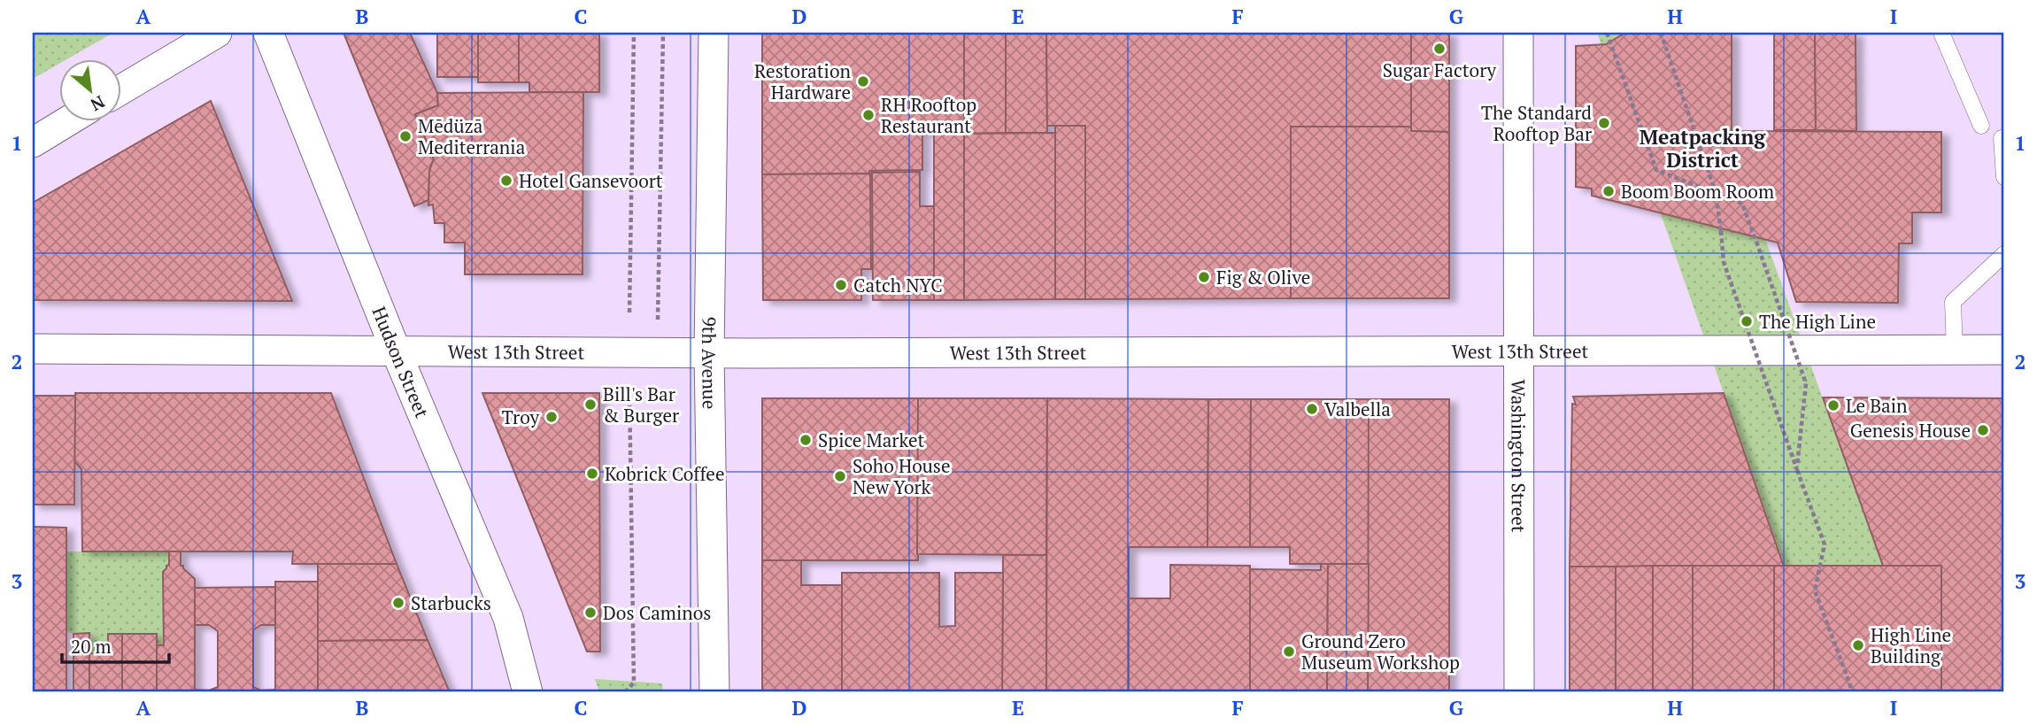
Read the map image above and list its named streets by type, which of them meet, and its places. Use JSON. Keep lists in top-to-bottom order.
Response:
{
  "streets": {
    "street": [
      "West 13th Street",
      "Hudson Street",
      "9th Avenue",
      "Washington Street"
    ]
  },
  "crossings": [
    ["West 13th Street", "Hudson Street"],
    ["West 13th Street", "9th Avenue"],
    ["West 13th Street", "Washington Street"]
  ],
  "districts": ["Meatpacking District"],
  "places": [
    "Sugar Factory",
    "Restoration Hardware",
    "RH Rooftop Restaurant",
    "The Standard Rooftop Bar",
    "Mēdüzā Mediterrania",
    "Hotel Gansevoort",
    "Boom Boom Room",
    "Fig & Olive",
    "Catch NYC",
    "The High Line",
    "Bill's Bar & Burger",
    "Le Bain",
    "Valbella",
    "Troy",
    "Genesis House",
    "Spice Market",
    "Kobrick Coffee",
    "Soho House New York",
    "Starbucks",
    "Dos Caminos",
    "High Line Building",
    "Ground Zero Museum Workshop"
  ],
  "scale_bar": "20 m",
  "north": "bottom right",
  "grid": {
    "columns": [
      "A",
      "B",
      "C",
      "D",
      "E",
      "F",
      "G",
      "H",
      "I"
    ],
    "rows": ["1", "2", "3"]
  }
}
